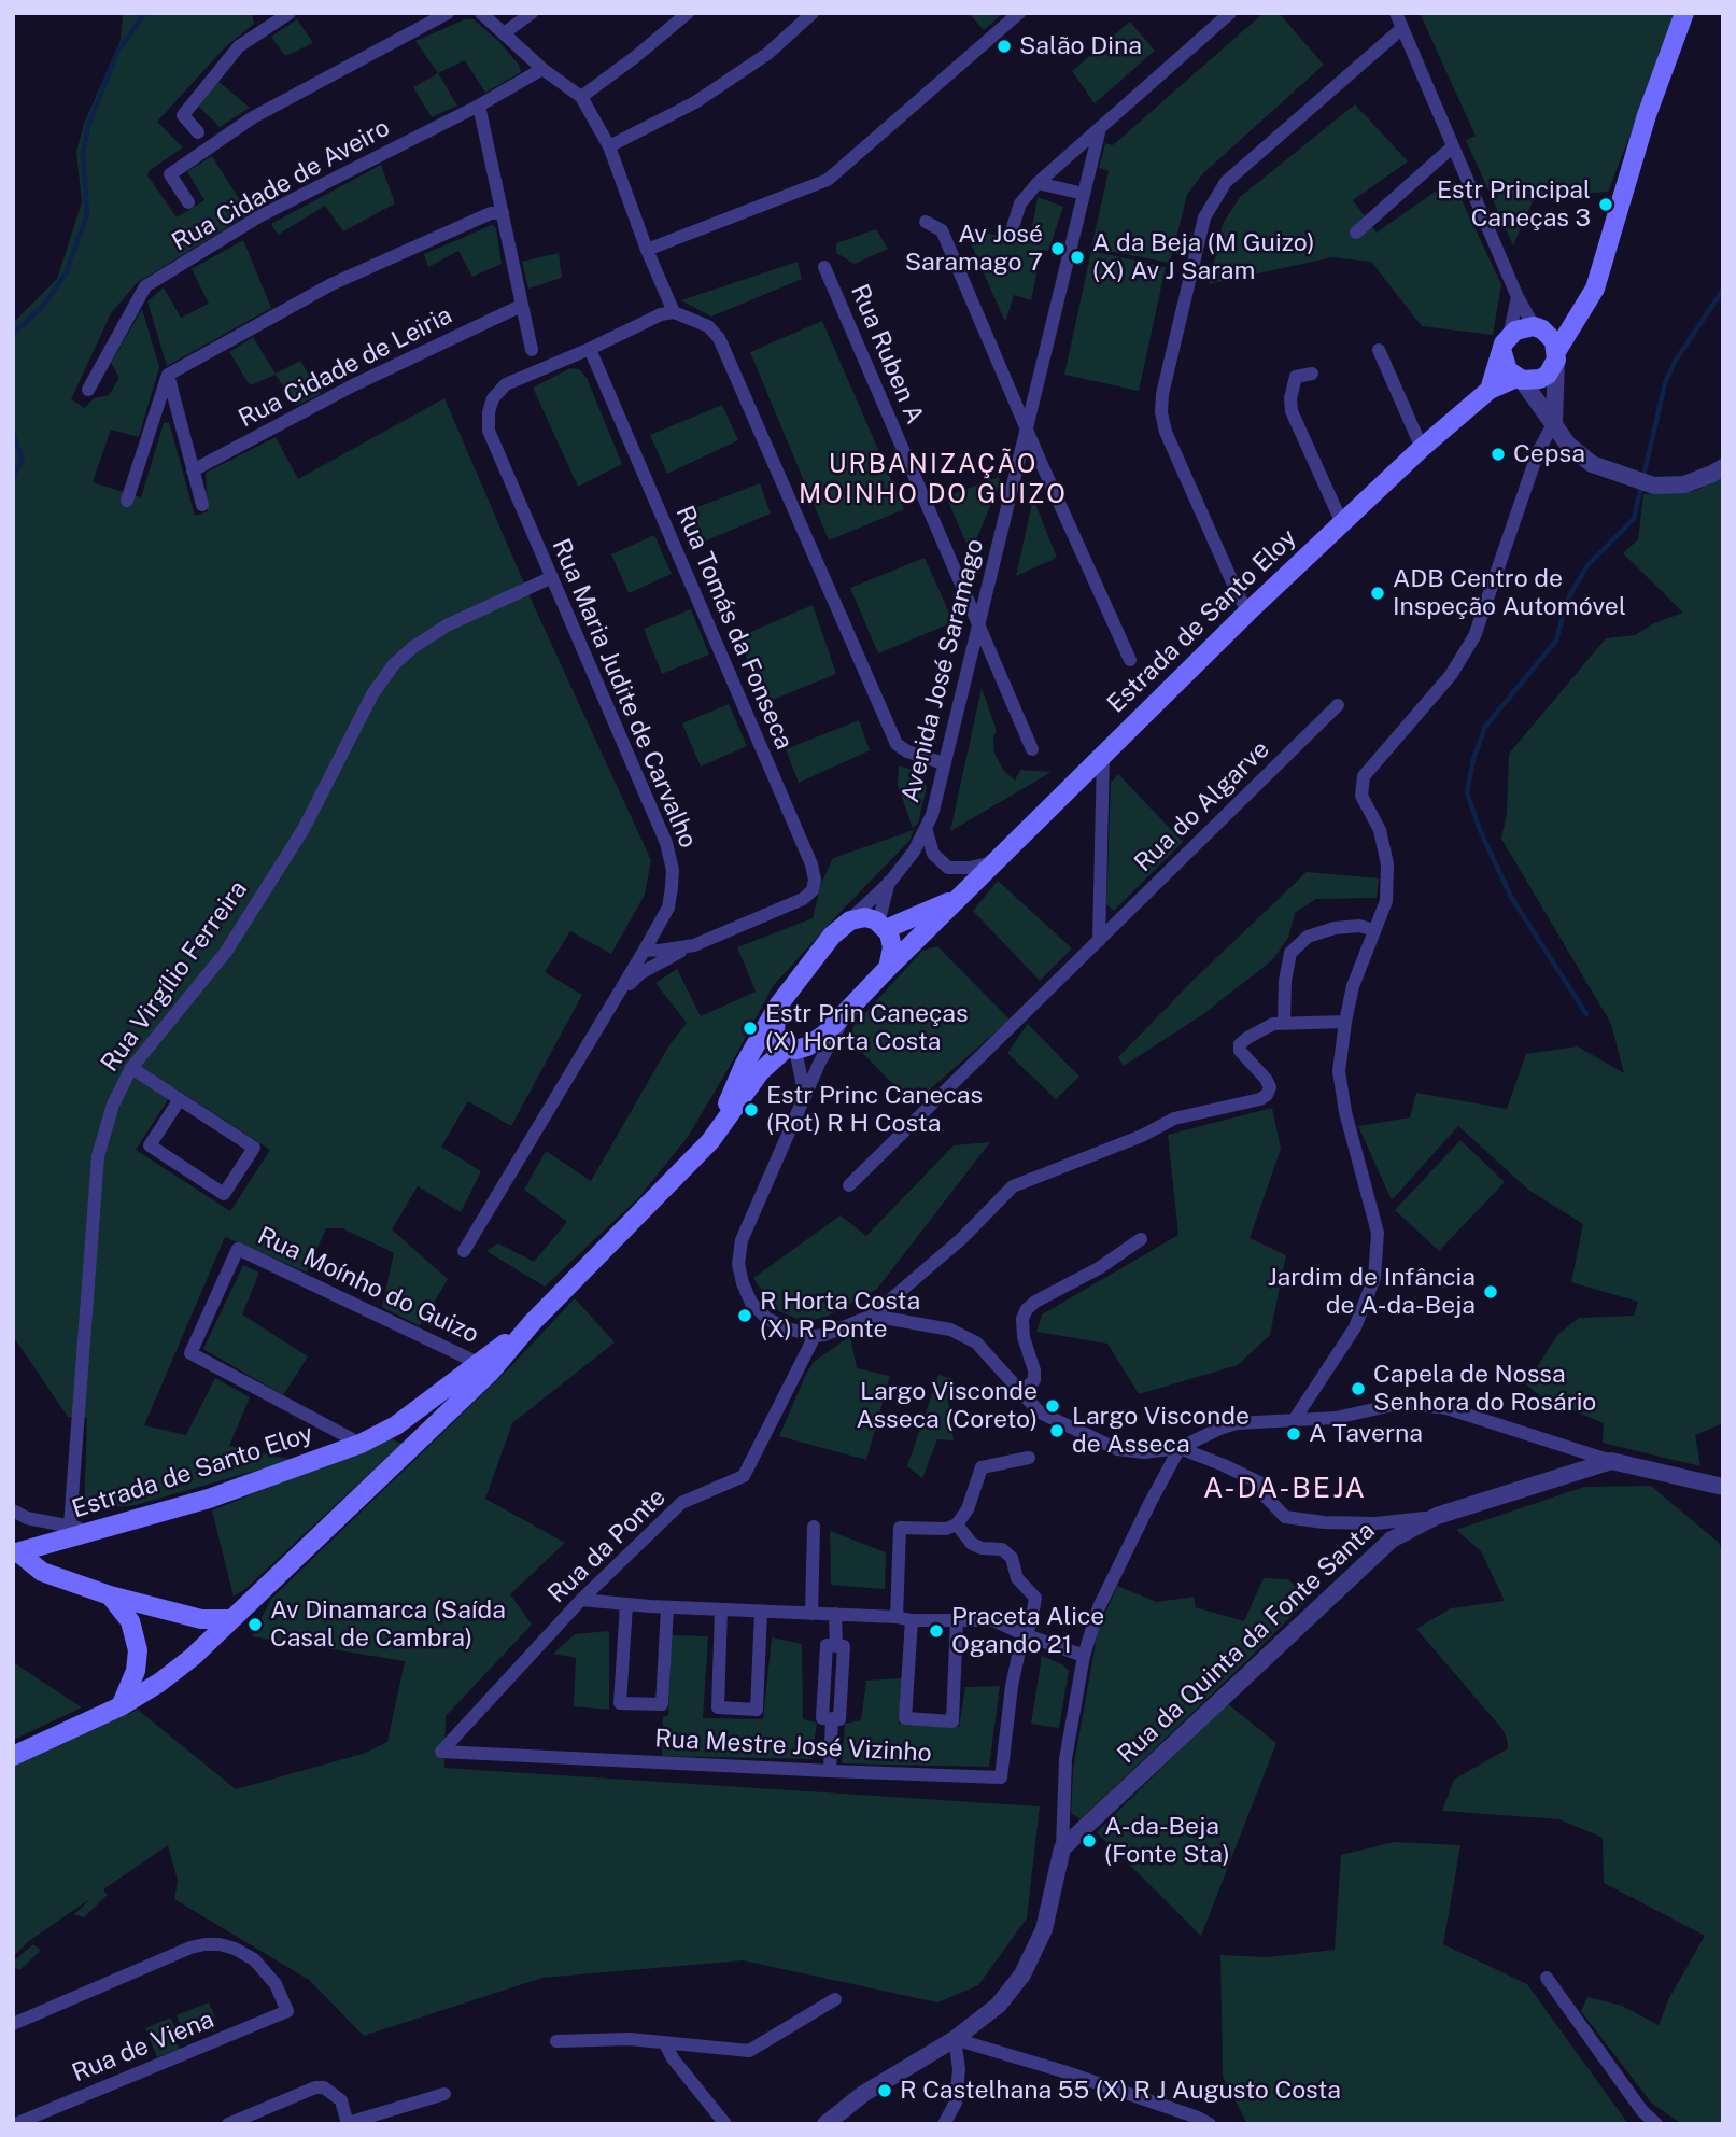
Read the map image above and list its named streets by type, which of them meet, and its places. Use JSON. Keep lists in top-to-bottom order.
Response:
{
  "streets": {
    "main road": ["Estrada de Santo Eloy"],
    "street": [
      "Rua Cidade de Aveiro",
      "Rua Ruben A",
      "Rua Cidade de Leiria",
      "Rua Tomás da Fonseca",
      "Avenida José Saramago",
      "Rua Maria Judite de Carvalho",
      "Rua do Algarve",
      "Rua Virgílio Ferreira",
      "Rua Moínho do Guizo",
      "Rua da Ponte",
      "Rua da Quinta da Fonte Santa",
      "Rua Mestre José Vizinho",
      "Rua de Viena"
    ]
  },
  "crossings": [
    ["Rua Ruben A", "Avenida José Saramago"],
    ["Estrada de Santo Eloy", "Avenida José Saramago"],
    ["Estrada de Santo Eloy", "Rua do Algarve"],
    ["Estrada de Santo Eloy", "Rua Moínho do Guizo"],
    ["Rua Tomás da Fonseca", "Rua Maria Judite de Carvalho"],
    ["Rua Maria Judite de Carvalho", "Rua Virgílio Ferreira"],
    ["Rua da Ponte", "Rua Mestre José Vizinho"]
  ],
  "districts": ["URBANIZAÇÃO MOINHO DO GUIZO", "A-DA-BEJA"],
  "places": [
    "Salão Dina",
    "Estr Principal Caneças 3",
    "Av José Saramago 7",
    "A da Beja (M Guizo) (X) Av J Saram",
    "Cepsa",
    "ADB Centro de Inspeção Automóvel",
    "Estr Prin Caneças (X) Horta Costa",
    "Estr Princ Canecas (Rot) R H Costa",
    "Jardim de Infância de A-da-Beja",
    "R Horta Costa (X) R Ponte",
    "Capela de Nossa Senhora do Rosário",
    "Largo Visconde Asseca (Coreto)",
    "Largo Visconde de Asseca",
    "A Taverna",
    "Av Dinamarca (Saída Casal de Cambra)",
    "Praceta Alice Ogando 21",
    "A-da-Beja (Fonte Sta)",
    "R Castelhana 55 (X) R J Augusto Costa"
  ]
}
